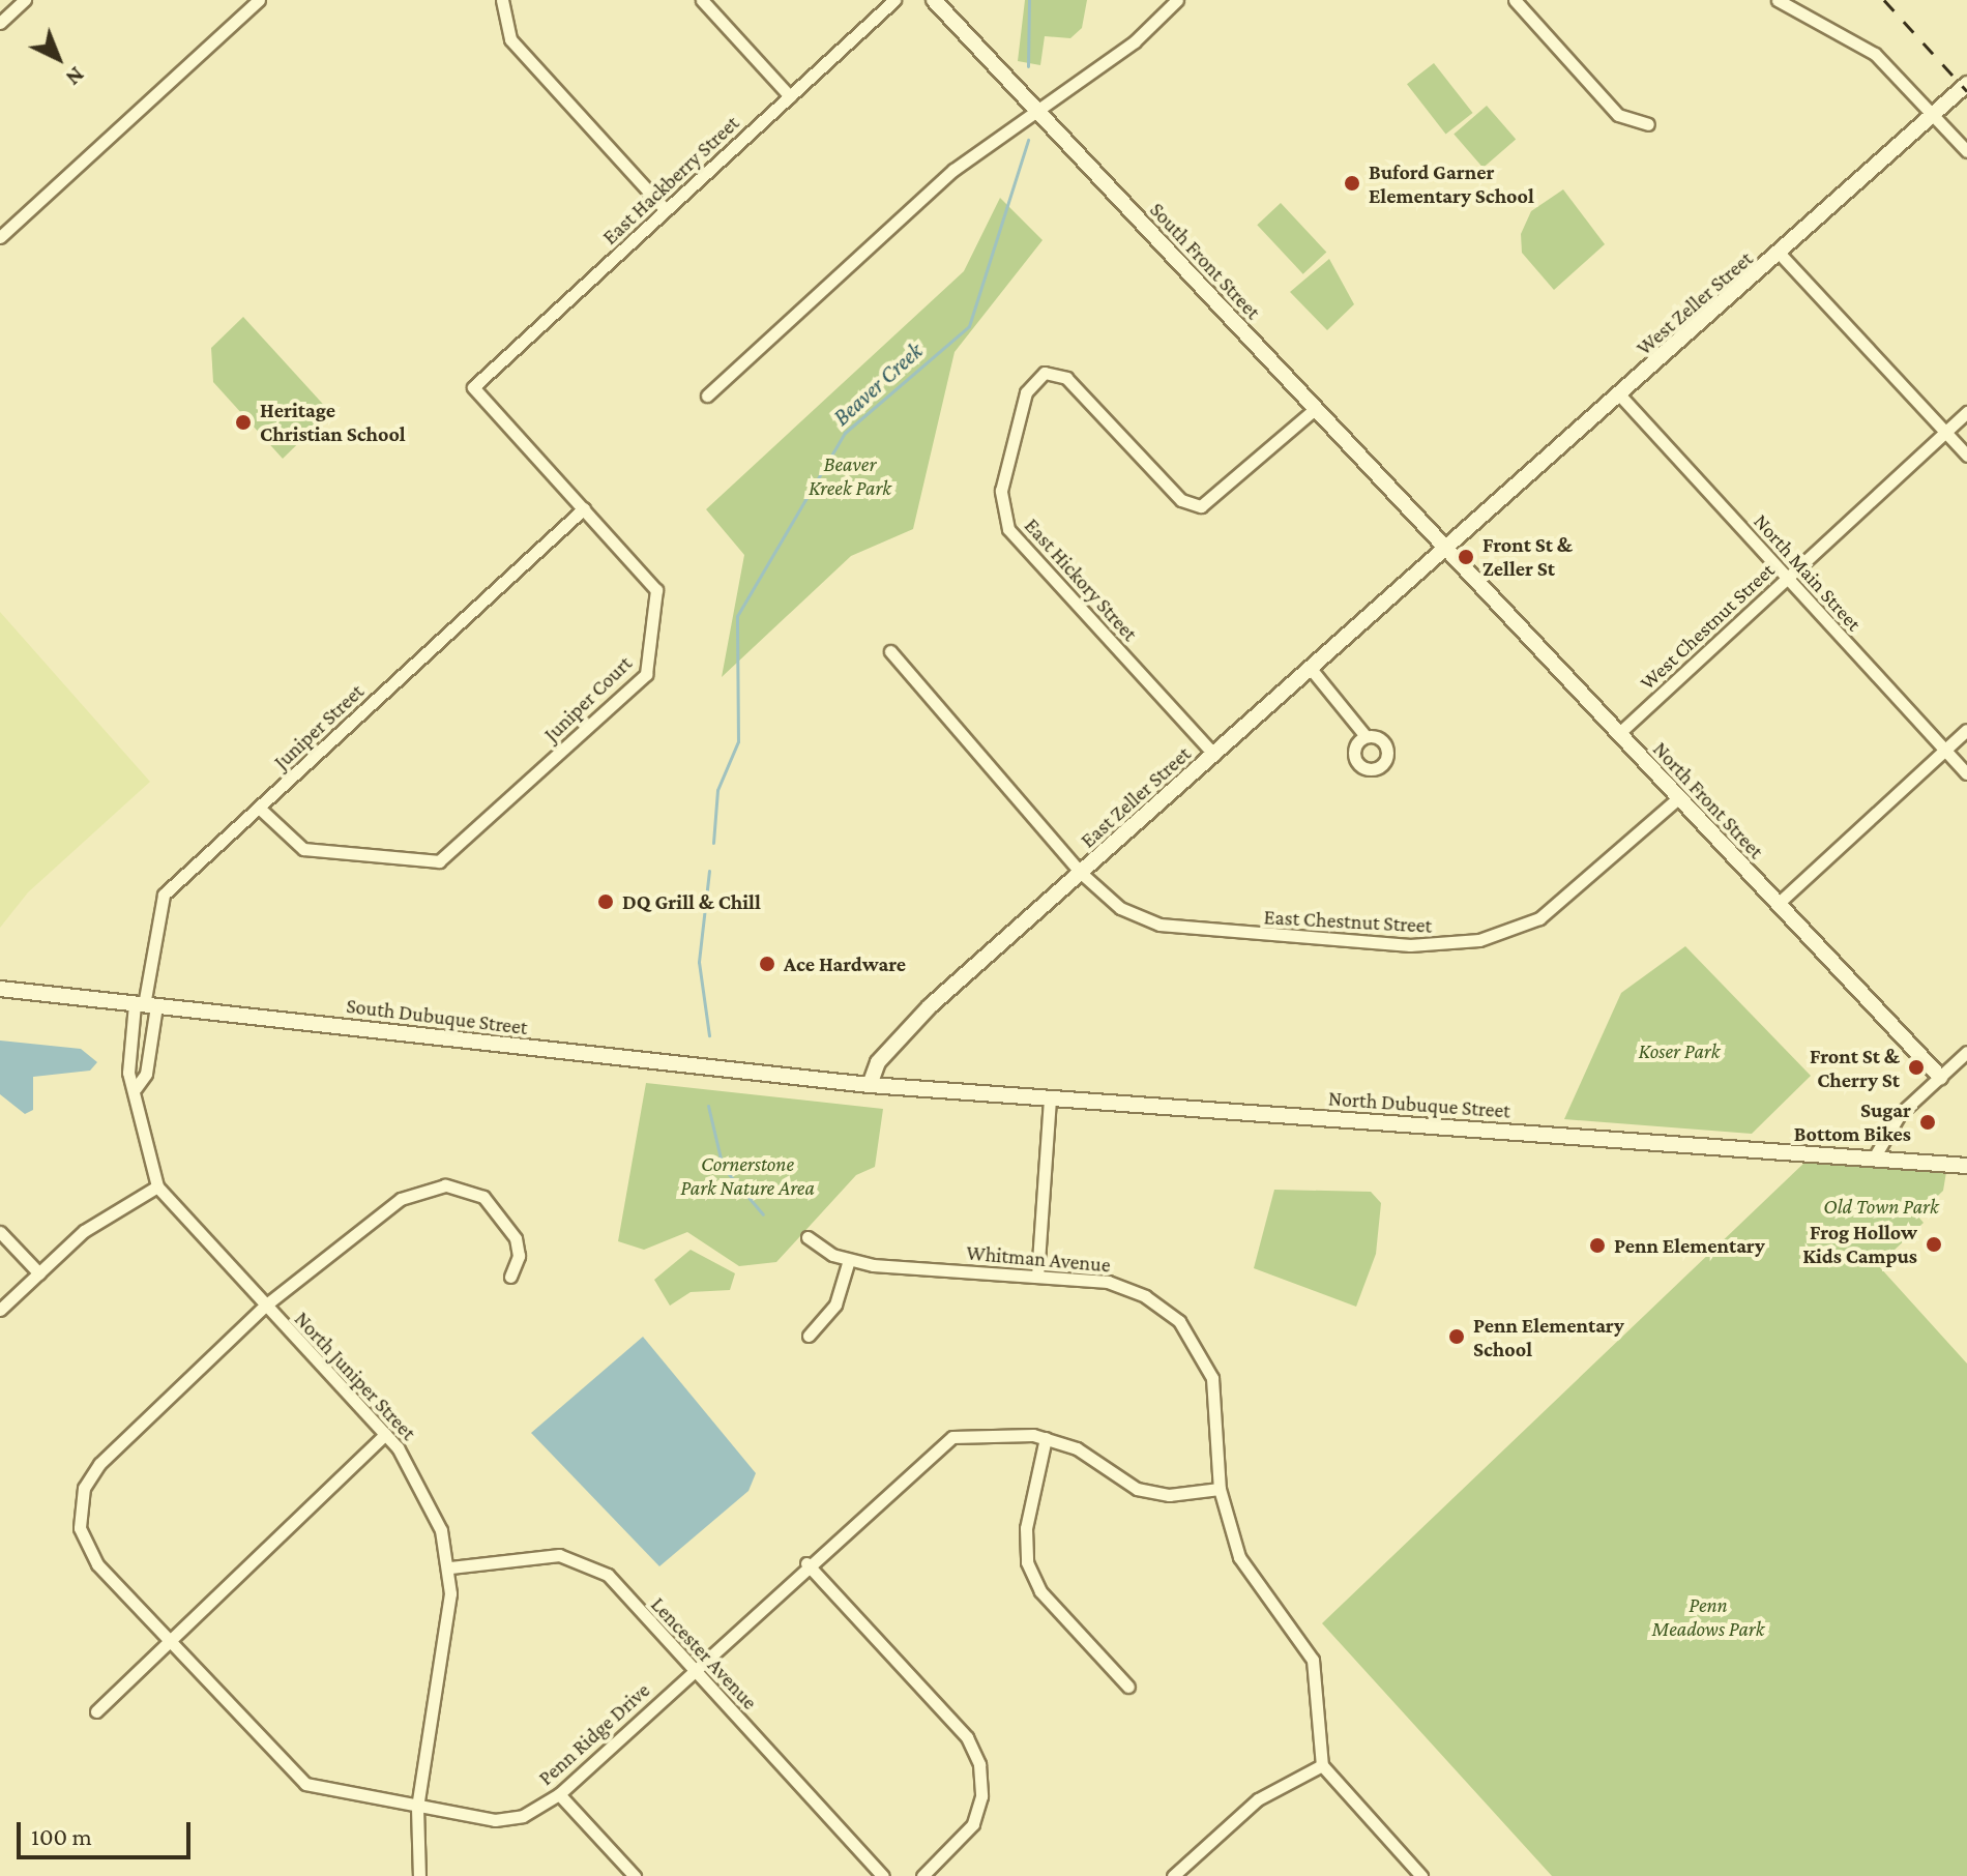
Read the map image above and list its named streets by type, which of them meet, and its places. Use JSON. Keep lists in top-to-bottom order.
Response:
{
  "streets": {
    "street": [
      "East Hackberry Street",
      "South Front Street",
      "West Zeller Street",
      "North Main Street",
      "East Hickory Street",
      "West Chestnut Street",
      "Juniper Court",
      "Juniper Street",
      "East Zeller Street",
      "North Front Street",
      "East Chestnut Street",
      "South Dubuque Street",
      "North Dubuque Street",
      "Whitman Avenue",
      "North Juniper Street",
      "Lencester Avenue",
      "Penn Ridge Drive"
    ]
  },
  "crossings": [
    ["East Hackberry Street", "Juniper Court"],
    ["South Front Street", "West Zeller Street"],
    ["South Front Street", "East Hickory Street"],
    ["South Front Street", "East Zeller Street"],
    ["South Front Street", "North Front Street"],
    ["West Zeller Street", "North Main Street"],
    ["West Zeller Street", "East Zeller Street"],
    ["West Zeller Street", "North Front Street"],
    ["North Main Street", "West Chestnut Street"],
    ["East Hickory Street", "East Zeller Street"],
    ["West Chestnut Street", "North Front Street"],
    ["Juniper Court", "Juniper Street"],
    ["Juniper Street", "South Dubuque Street"],
    ["Juniper Street", "North Juniper Street"],
    ["East Zeller Street", "North Front Street"],
    ["East Zeller Street", "East Chestnut Street"],
    ["East Zeller Street", "South Dubuque Street"],
    ["East Zeller Street", "North Dubuque Street"],
    ["North Front Street", "East Chestnut Street"],
    ["South Dubuque Street", "North Dubuque Street"],
    ["South Dubuque Street", "North Juniper Street"],
    ["Whitman Avenue", "Penn Ridge Drive"],
    ["North Juniper Street", "Lencester Avenue"],
    ["North Juniper Street", "Penn Ridge Drive"],
    ["Lencester Avenue", "Penn Ridge Drive"]
  ],
  "water": ["Beaver Creek"],
  "parks": [
    "Beaver Kreek Park",
    "Koser Park",
    "Cornerstone Park Nature Area",
    "Old Town Park",
    "Penn Meadows Park"
  ],
  "places": [
    "Buford Garner Elementary School",
    "Heritage Christian School",
    "Front St & Zeller St",
    "DQ Grill & Chill",
    "Ace Hardware",
    "Front St & Cherry St",
    "Sugar Bottom Bikes",
    "Frog Hollow Kids Campus",
    "Penn Elementary",
    "Penn Elementary School"
  ],
  "scale_bar": "100 m",
  "north": "bottom right"
}
